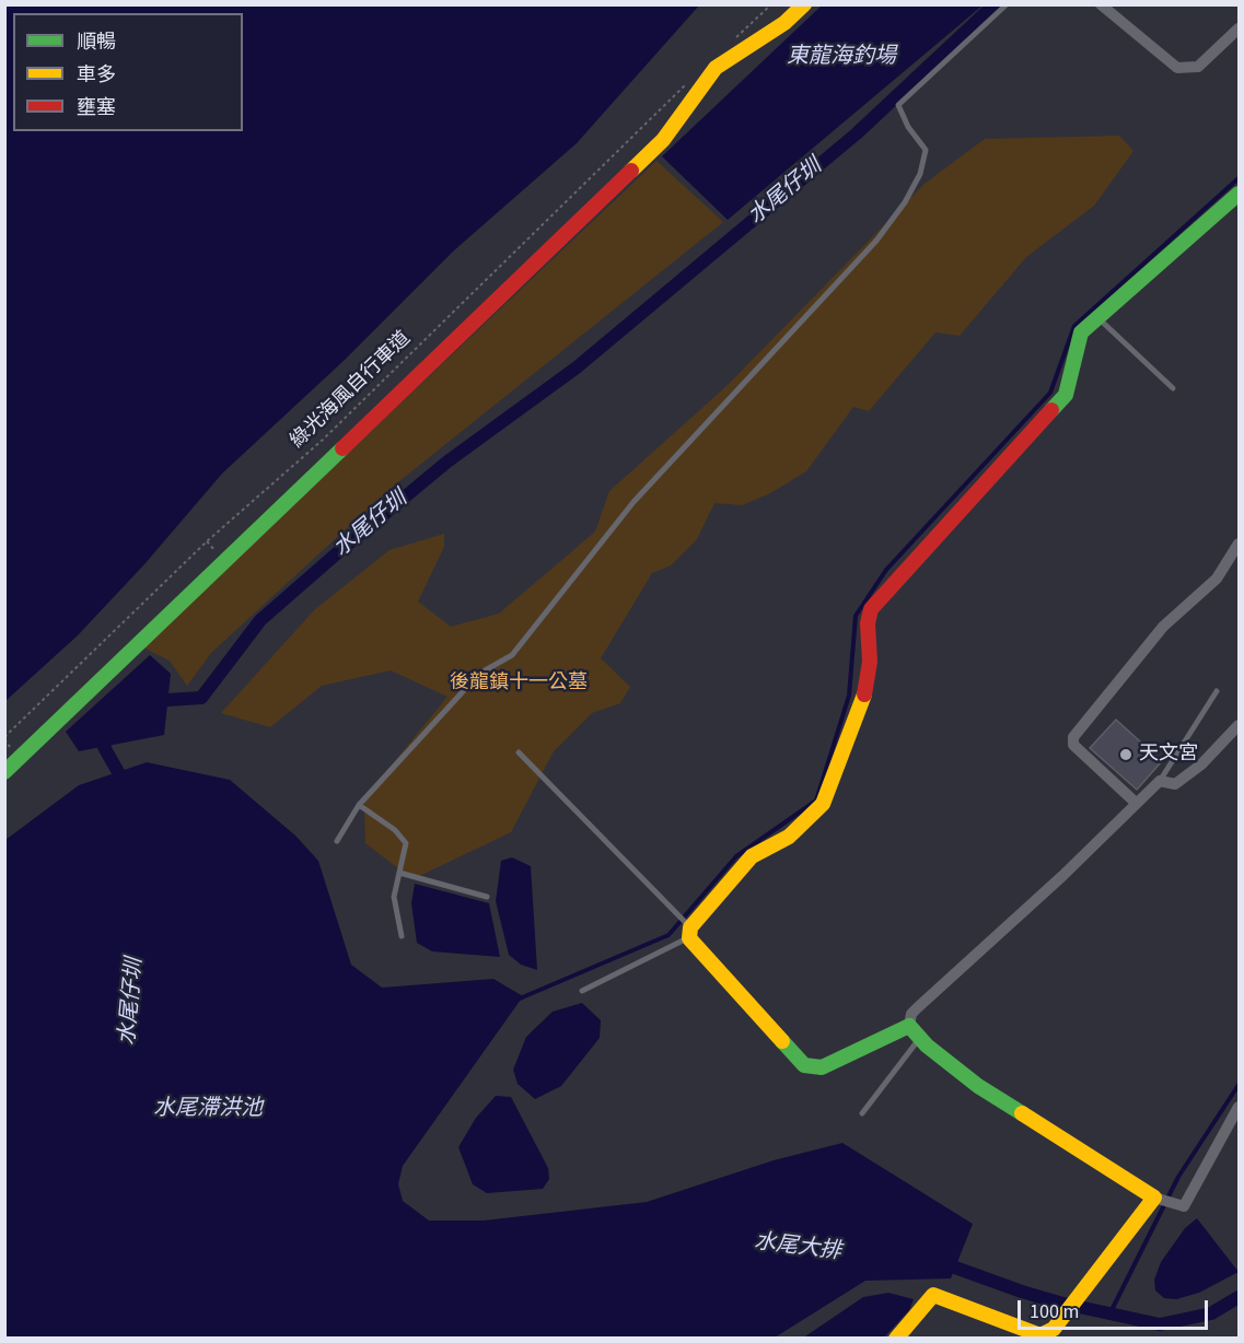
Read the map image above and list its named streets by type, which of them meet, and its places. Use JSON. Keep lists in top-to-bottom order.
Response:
{
  "streets": {
    "path": ["綠光海風自行車道"]
  },
  "water": [
    "東龍海釣場",
    "水尾仔圳",
    "水尾滯洪池",
    "水尾大排"
  ],
  "parks": ["後龍鎮十一公墓"],
  "places": ["天文宮"],
  "legend": ["順暢", "車多", "壅塞"],
  "scale_bar": "100 m"
}
